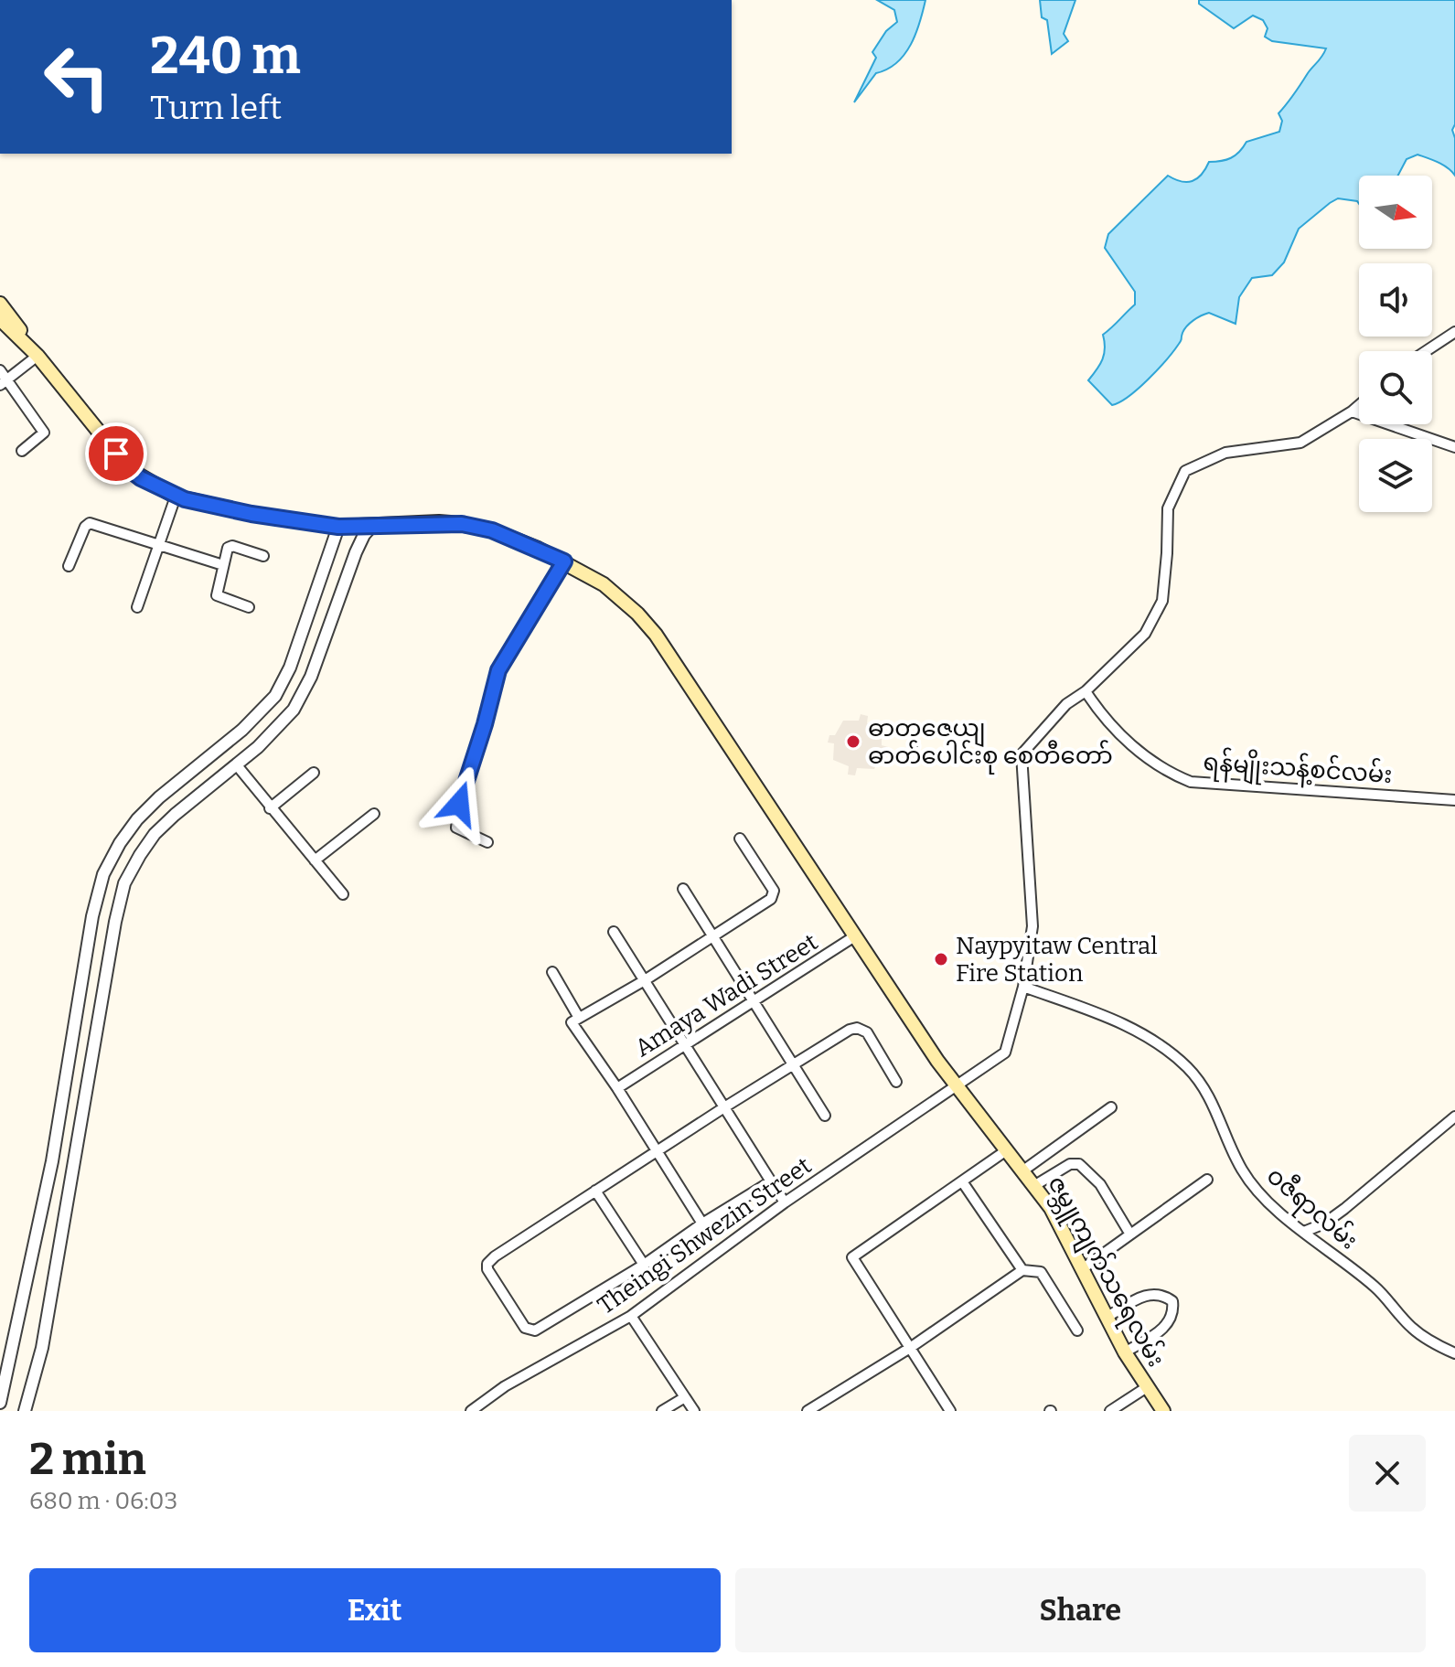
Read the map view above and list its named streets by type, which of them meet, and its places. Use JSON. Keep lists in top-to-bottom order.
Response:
{
  "streets": {
    "main road": ["ဇမ္ဘူကျက်သရေလမ်း"],
    "street": [
      "ရန်မျိုးသန့်စင်လမ်း",
      "Amaya Wadi Street",
      "ဝဇီရာလမ်း",
      "Theingi Shwezin Street"
    ]
  },
  "crossings": [
    ["ရန်မျိုးသန့်စင်လမ်း", "Theingi Shwezin Street"],
    ["Amaya Wadi Street", "ဇမ္ဘူကျက်သရေလမ်း"],
    ["ဝဇီရာလမ်း", "Theingi Shwezin Street"],
    ["Theingi Shwezin Street", "ဇမ္ဘူကျက်သရေလမ်း"]
  ],
  "places": ["ဓာတုဇေယျ ဓာတ်ပေါင်းစု စေတီတော်", "Naypyitaw Central Fire Station"],
  "north": "right",
  "page": {
    "turn": ["240 m", "Turn left"],
    "heading": ["2 min", "680 m · 06:03"],
    "buttons": ["Exit", "Share"]
  }
}
